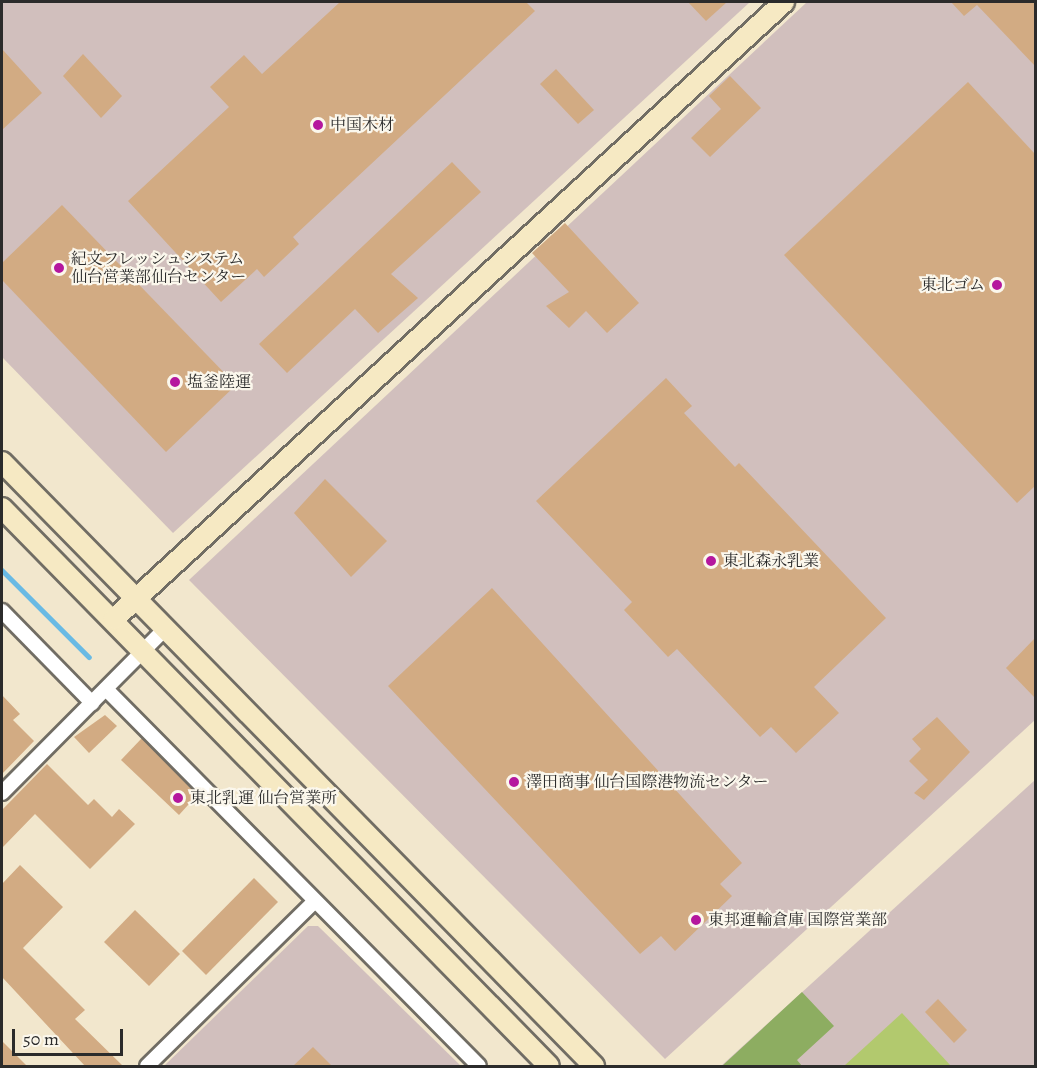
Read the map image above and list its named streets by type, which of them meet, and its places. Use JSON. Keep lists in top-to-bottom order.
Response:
{
  "places": [
    "中国木材",
    "紀文フレッシュシステム 仙台営業部仙台センター",
    "東北ゴム",
    "塩釜陸運",
    "東北森永乳業",
    "澤田商事 仙台国際港物流センター",
    "東北乳運 仙台営業所",
    "東邦運輸倉庫 国際営業部"
  ],
  "scale_bar": "50 m"
}
